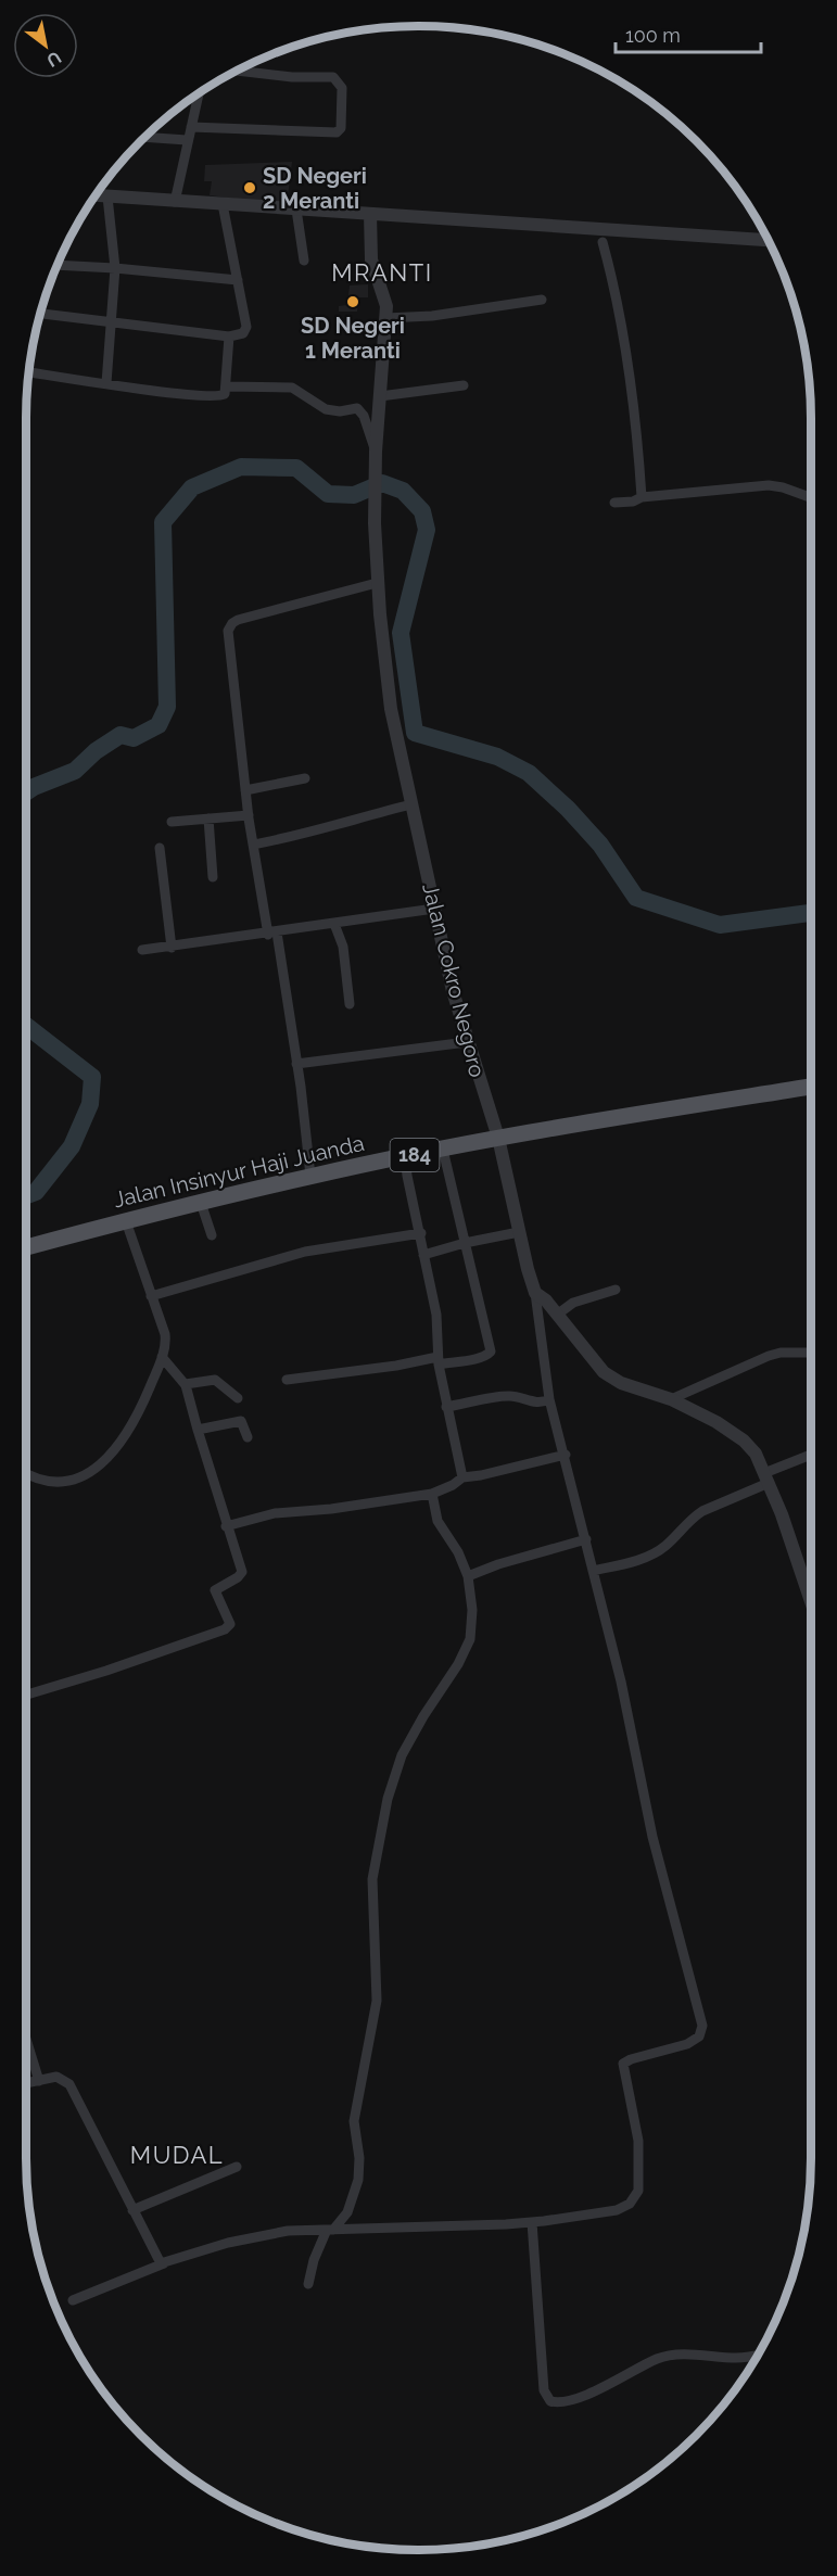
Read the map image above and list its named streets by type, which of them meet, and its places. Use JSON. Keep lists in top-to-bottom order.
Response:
{
  "streets": {
    "main road": ["184", "Jalan Insinyur Haji Juanda"],
    "street": ["Jalan Cokro Negoro"]
  },
  "crossings": [
    ["Jalan Cokro Negoro", "Jalan Insinyur Haji Juanda"]
  ],
  "districts": ["MRANTI", "MUDAL"],
  "places": ["SD Negeri 2 Meranti", "SD Negeri 1 Meranti"],
  "scale_bar": "100 m",
  "north": "bottom right"
}
